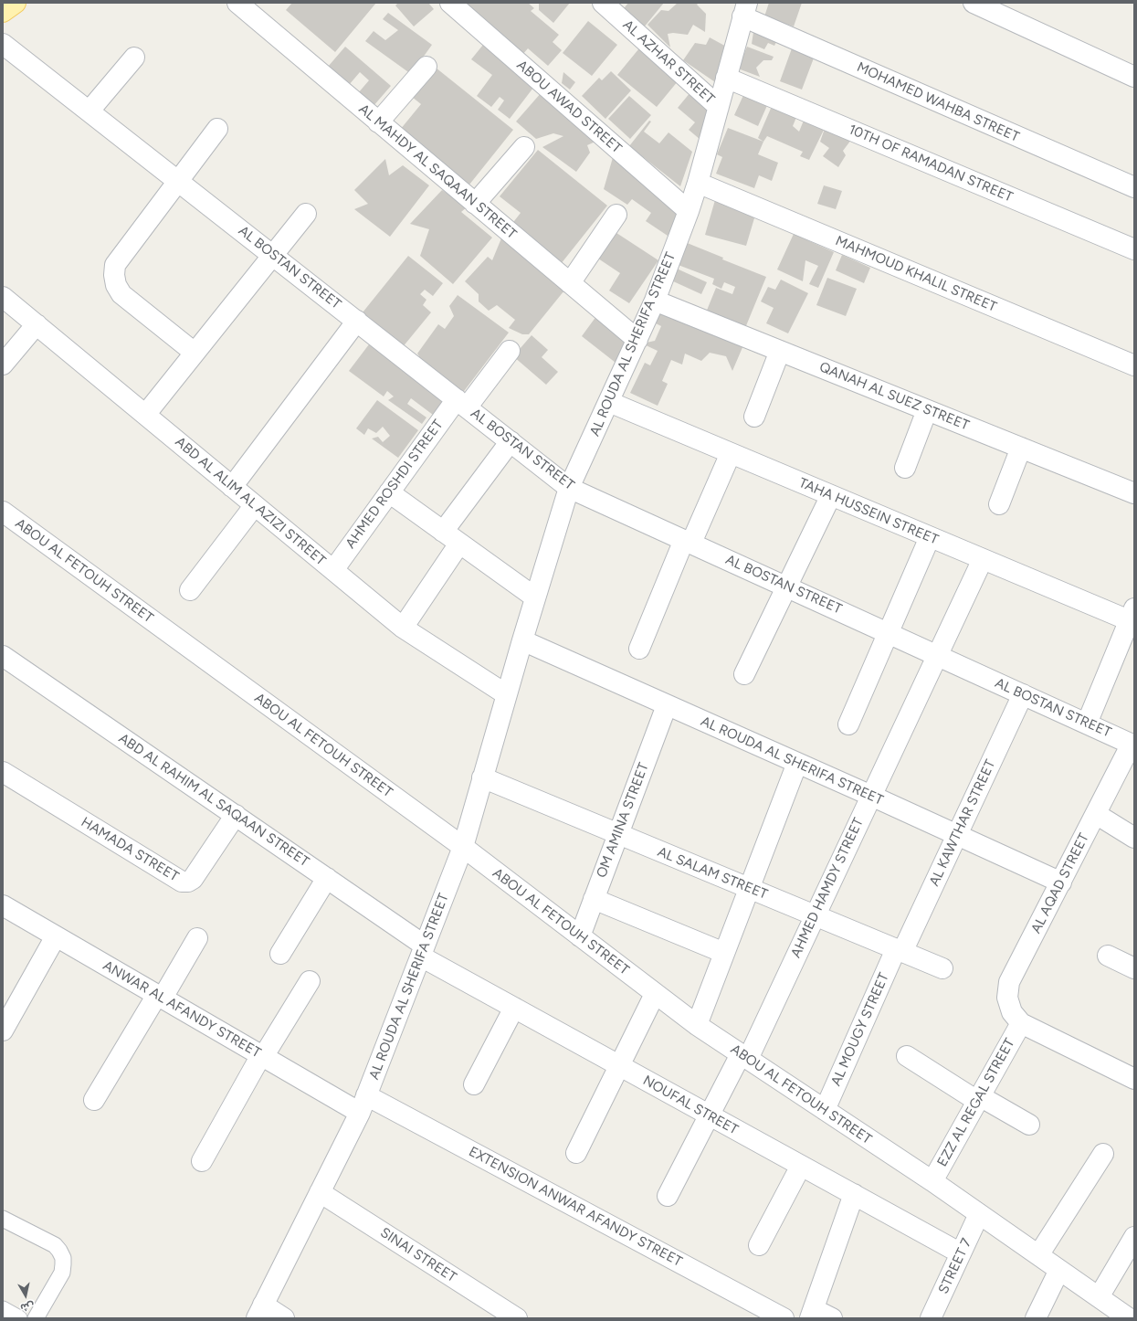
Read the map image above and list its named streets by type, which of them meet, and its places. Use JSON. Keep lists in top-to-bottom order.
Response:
{
  "streets": {
    "street": [
      "AL AZHAR STREET",
      "MOHAMED WAHBA STREET",
      "ABOU AWAD STREET",
      "10TH OF RAMADAN STREET",
      "AL MAHDY AL SAQAAN STREET",
      "AL BOSTAN STREET",
      "MAHMOUD KHALIL STREET",
      "AL ROUDA AL SHERIFA STREET",
      "QANAH AL SUEZ STREET",
      "AHMED ROSHDI STREET",
      "ABD AL ALIM AL AZIZI STREET",
      "TAHA HUSSEIN STREET",
      "ABOU AL FETOUH STREET",
      "ABD AL RAHIM AL SAQAAN STREET",
      "OM AMINA STREET",
      "AL KAWTHAR STREET",
      "HAMADA STREET",
      "AL SALAM STREET",
      "AL AQAD STREET",
      "AHMED HAMDY STREET",
      "ANWAR AL AFANDY STREET",
      "AL MOUGY STREET",
      "EZZ AL REGAL STREET",
      "NOUFAL STREET",
      "EXTENSION ANWAR AFANDY STREET",
      "SINAI STREET",
      "STREET 7"
    ]
  },
  "crossings": [
    ["AL AZHAR STREET", "AL ROUDA AL SHERIFA STREET"],
    ["MOHAMED WAHBA STREET", "AL ROUDA AL SHERIFA STREET"],
    ["ABOU AWAD STREET", "AL ROUDA AL SHERIFA STREET"],
    ["10TH OF RAMADAN STREET", "AL ROUDA AL SHERIFA STREET"],
    ["AL MAHDY AL SAQAAN STREET", "AL ROUDA AL SHERIFA STREET"],
    ["AL BOSTAN STREET", "AL ROUDA AL SHERIFA STREET"],
    ["AL BOSTAN STREET", "AHMED ROSHDI STREET"],
    ["AL BOSTAN STREET", "AL KAWTHAR STREET"],
    ["AL BOSTAN STREET", "AL AQAD STREET"],
    ["AL BOSTAN STREET", "AHMED HAMDY STREET"],
    ["MAHMOUD KHALIL STREET", "AL ROUDA AL SHERIFA STREET"],
    ["AL ROUDA AL SHERIFA STREET", "QANAH AL SUEZ STREET"],
    ["AL ROUDA AL SHERIFA STREET", "ABD AL ALIM AL AZIZI STREET"],
    ["AL ROUDA AL SHERIFA STREET", "TAHA HUSSEIN STREET"],
    ["AL ROUDA AL SHERIFA STREET", "ABOU AL FETOUH STREET"],
    ["AL ROUDA AL SHERIFA STREET", "ABD AL RAHIM AL SAQAAN STREET"],
    ["AL ROUDA AL SHERIFA STREET", "OM AMINA STREET"],
    ["AL ROUDA AL SHERIFA STREET", "AL KAWTHAR STREET"],
    ["AL ROUDA AL SHERIFA STREET", "AL SALAM STREET"],
    ["AL ROUDA AL SHERIFA STREET", "AL AQAD STREET"],
    ["AL ROUDA AL SHERIFA STREET", "AHMED HAMDY STREET"],
    ["AL ROUDA AL SHERIFA STREET", "ANWAR AL AFANDY STREET"],
    ["AL ROUDA AL SHERIFA STREET", "NOUFAL STREET"],
    ["AL ROUDA AL SHERIFA STREET", "EXTENSION ANWAR AFANDY STREET"],
    ["AL ROUDA AL SHERIFA STREET", "SINAI STREET"],
    ["AHMED ROSHDI STREET", "ABD AL ALIM AL AZIZI STREET"],
    ["TAHA HUSSEIN STREET", "AHMED HAMDY STREET"],
    ["ABOU AL FETOUH STREET", "OM AMINA STREET"],
    ["ABOU AL FETOUH STREET", "AHMED HAMDY STREET"],
    ["ABOU AL FETOUH STREET", "AL MOUGY STREET"],
    ["ABOU AL FETOUH STREET", "EZZ AL REGAL STREET"],
    ["ABOU AL FETOUH STREET", "STREET 7"],
    ["ABD AL RAHIM AL SAQAAN STREET", "HAMADA STREET"],
    ["ABD AL RAHIM AL SAQAAN STREET", "NOUFAL STREET"],
    ["OM AMINA STREET", "AL SALAM STREET"],
    ["AL KAWTHAR STREET", "AL SALAM STREET"],
    ["AL KAWTHAR STREET", "AL MOUGY STREET"],
    ["AL SALAM STREET", "AHMED HAMDY STREET"],
    ["AL SALAM STREET", "AL MOUGY STREET"],
    ["AL AQAD STREET", "EZZ AL REGAL STREET"],
    ["AHMED HAMDY STREET", "NOUFAL STREET"],
    ["ANWAR AL AFANDY STREET", "EXTENSION ANWAR AFANDY STREET"],
    ["NOUFAL STREET", "STREET 7"]
  ],
  "north": "bottom"
}
